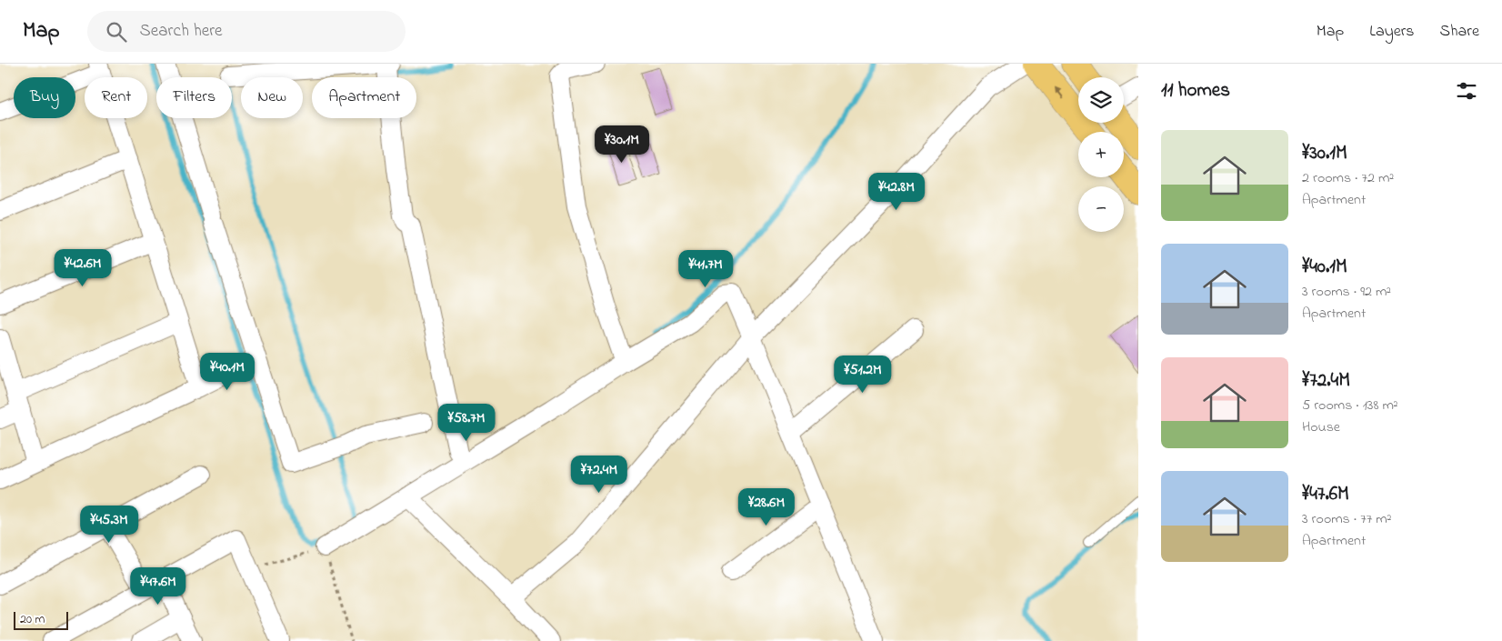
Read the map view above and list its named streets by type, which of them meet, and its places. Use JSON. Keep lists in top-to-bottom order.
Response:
{
  "scale_bar": "20 m",
  "page": {
    "header": "Map",
    "search": "Search here",
    "nav": ["Map", "Layers", "Share"],
    "heading": "11 homes",
    "map_buttons": ["+", "−"],
    "chip": [
      "Buy",
      "Rent",
      "Filters",
      "New",
      "Apartment"
    ],
    "list": [
      {
        "name": "¥30.1M",
        "note": "2 rooms · 72 m² · Apartment"
      },
      {
        "name": "¥40.1M",
        "note": "3 rooms · 92 m² · Apartment"
      },
      {
        "name": "¥72.4M",
        "note": "5 rooms · 138 m² · House"
      },
      {
        "name": "¥47.6M",
        "note": "3 rooms · 77 m² · Apartment"
      }
    ],
    "price": [
      "¥30.1M",
      "¥42.8M",
      "¥42.6M",
      "¥41.7M",
      "¥40.1M",
      "¥51.2M",
      "¥58.7M",
      "¥72.4M",
      "¥28.6M",
      "¥45.3M",
      "¥47.6M"
    ],
    "scale": "20 m"
  }
}
